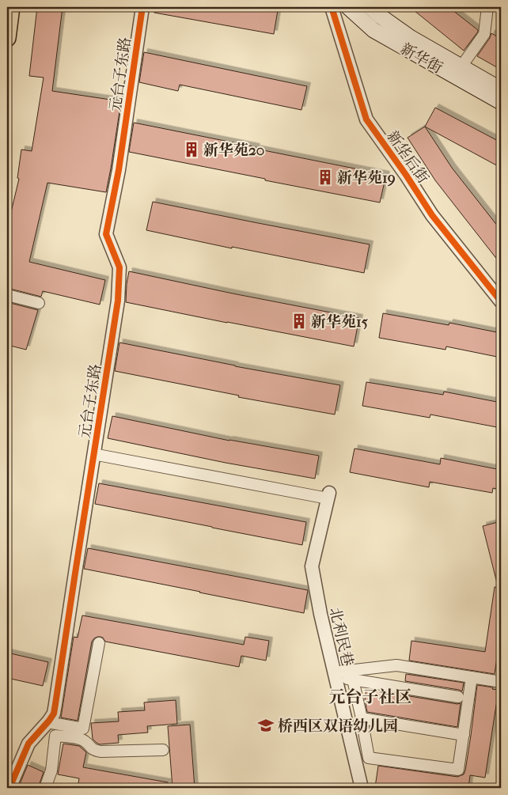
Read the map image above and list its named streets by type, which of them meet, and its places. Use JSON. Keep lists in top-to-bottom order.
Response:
{
  "streets": {
    "main road": ["新华街"],
    "street": ["元台子东路", "新华后街", "北利民巷"]
  },
  "districts": ["元台子社区"],
  "places": {
    "building": ["新华苑20", "新华苑19", "新华苑15"],
    "school or university": ["桥西区双语幼儿园"]
  }
}
